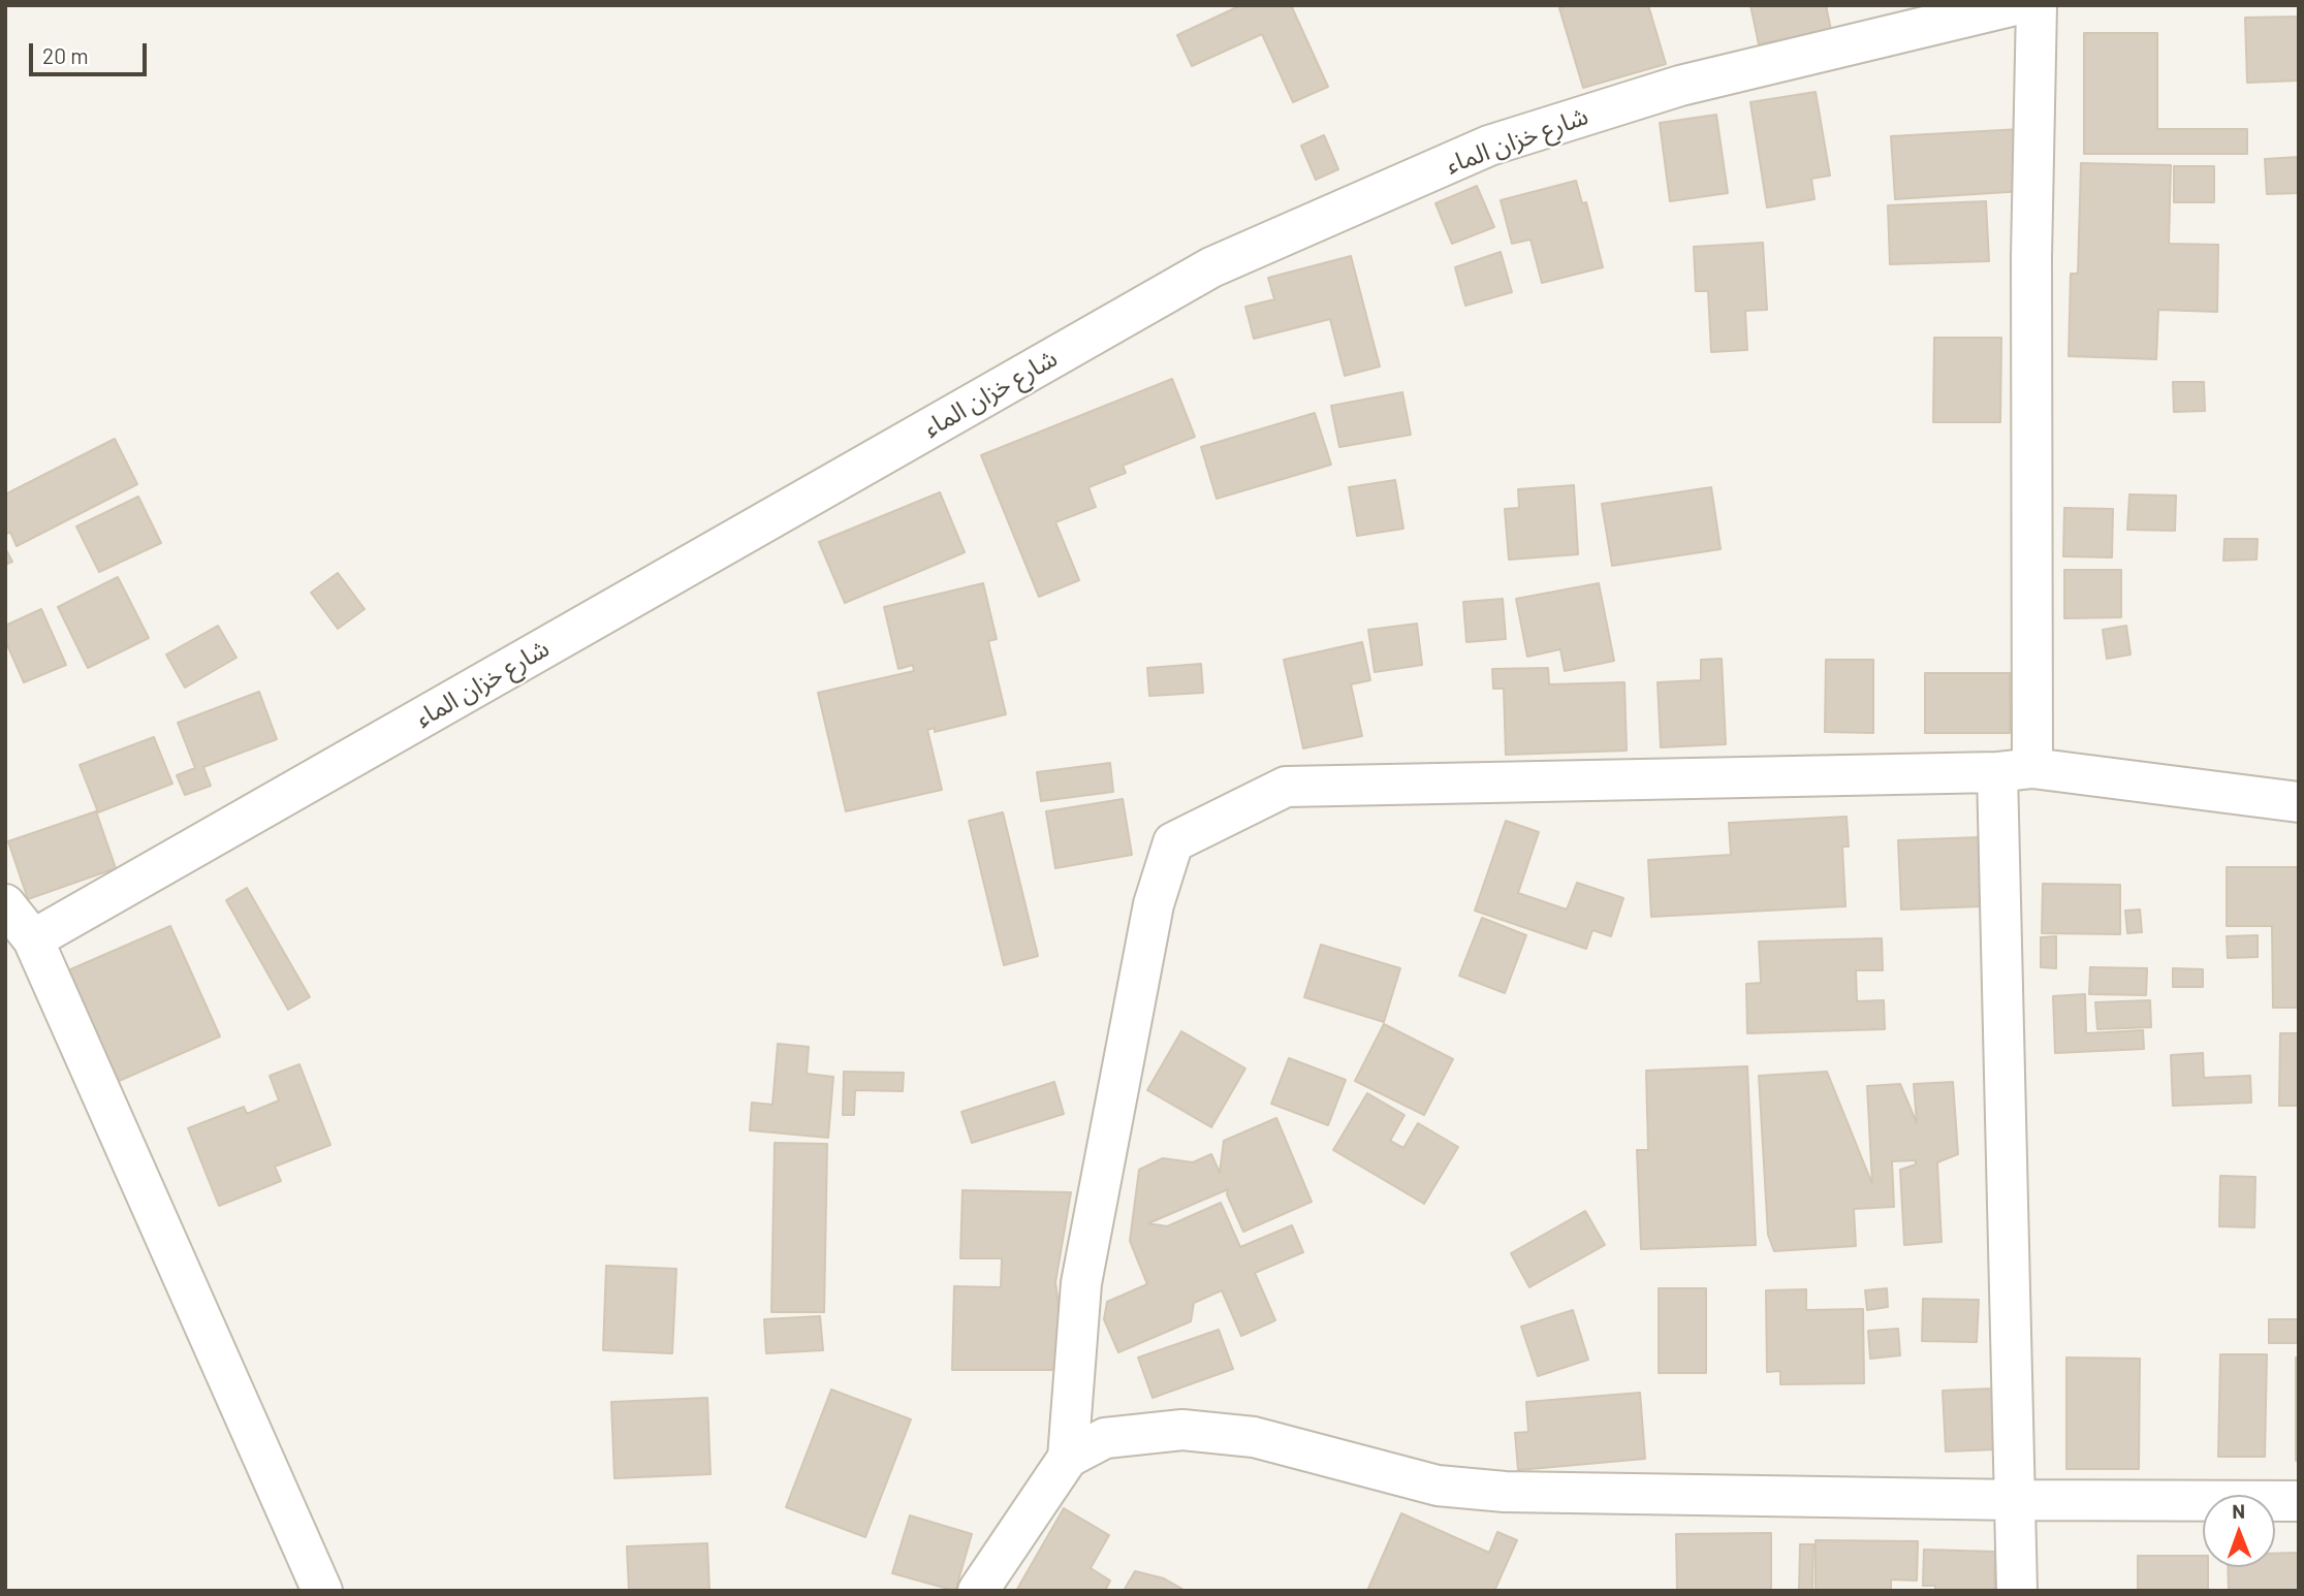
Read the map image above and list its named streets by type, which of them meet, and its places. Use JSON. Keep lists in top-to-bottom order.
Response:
{
  "streets": {
    "street": ["شارع خزان الماء"]
  },
  "scale_bar": "20 m",
  "north": "top"
}
